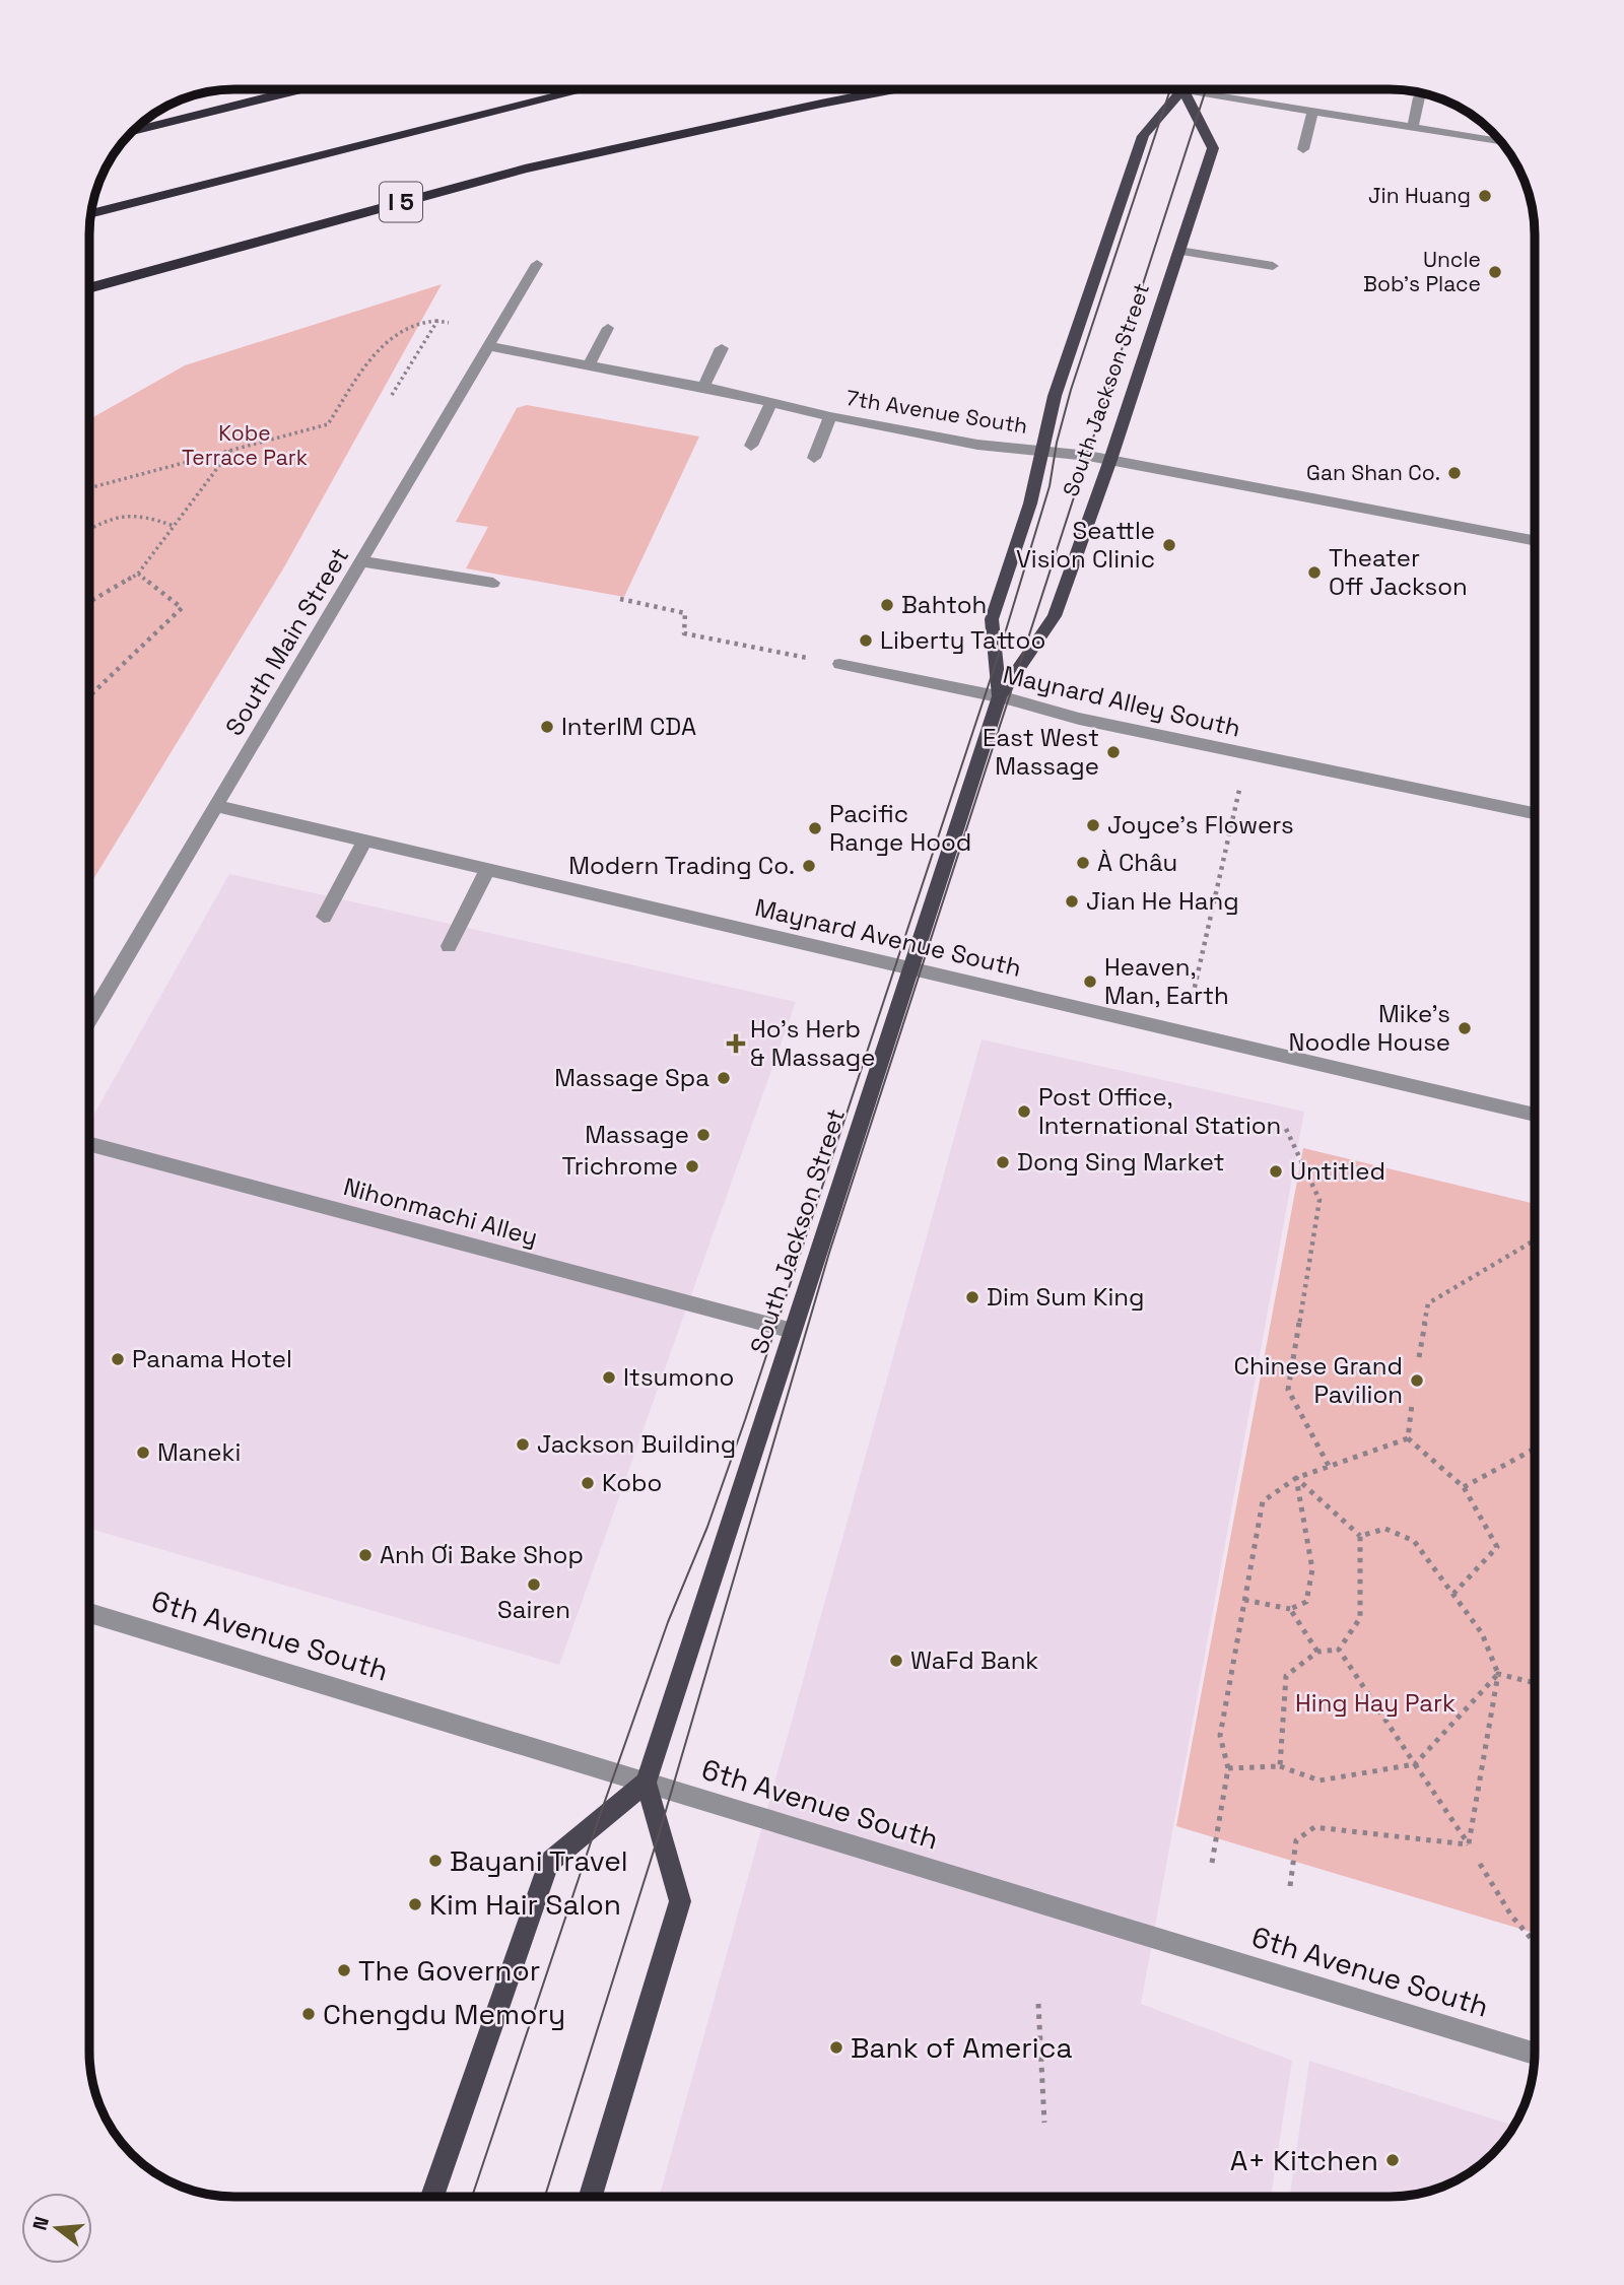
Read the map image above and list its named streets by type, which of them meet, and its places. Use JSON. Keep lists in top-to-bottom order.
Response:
{
  "streets": {
    "highway": ["I 5"],
    "main road": ["South Jackson Street"],
    "street": [
      "7th Avenue South",
      "South Main Street",
      "Maynard Alley South",
      "Maynard Avenue South",
      "Nihonmachi Alley",
      "6th Avenue South"
    ]
  },
  "crossings": [
    ["South Jackson Street", "7th Avenue South"],
    ["South Jackson Street", "Maynard Alley South"],
    ["South Jackson Street", "Maynard Avenue South"],
    ["South Jackson Street", "Nihonmachi Alley"],
    ["South Jackson Street", "6th Avenue South"],
    ["7th Avenue South", "South Main Street"],
    ["South Main Street", "Maynard Avenue South"]
  ],
  "parks": ["Kobe Terrace Park", "Hing Hay Park"],
  "places": {
    "other": [
      "Jin Huang",
      "Uncle Bob's Place",
      "Gan Shan Co.",
      "Seattle Vision Clinic",
      "Theater Off Jackson",
      "Bahtoh",
      "Liberty Tattoo",
      "InterIM CDA",
      "East West Massage",
      "Joyce's Flowers",
      "Pacific Range Hood",
      "À Châu",
      "Modern Trading Co.",
      "Jian He Hang",
      "Heaven, Man, Earth",
      "Mike's Noodle House",
      "Massage Spa",
      "Post Office, International Station",
      "Massage",
      "Dong Sing Market",
      "Trichrome",
      "Untitled",
      "Dim Sum King",
      "Panama Hotel",
      "Itsumono",
      "Chinese Grand Pavilion",
      "Jackson Building",
      "Maneki",
      "Kobo",
      "Anh Ơi Bake Shop",
      "Sairen",
      "WaFd Bank",
      "Bayani Travel",
      "Kim Hair Salon",
      "The Governor",
      "Chengdu Memory",
      "Bank of America",
      "A+ Kitchen"
    ],
    "health": ["Ho's Herb & Massage"]
  },
  "north": "left"
}
